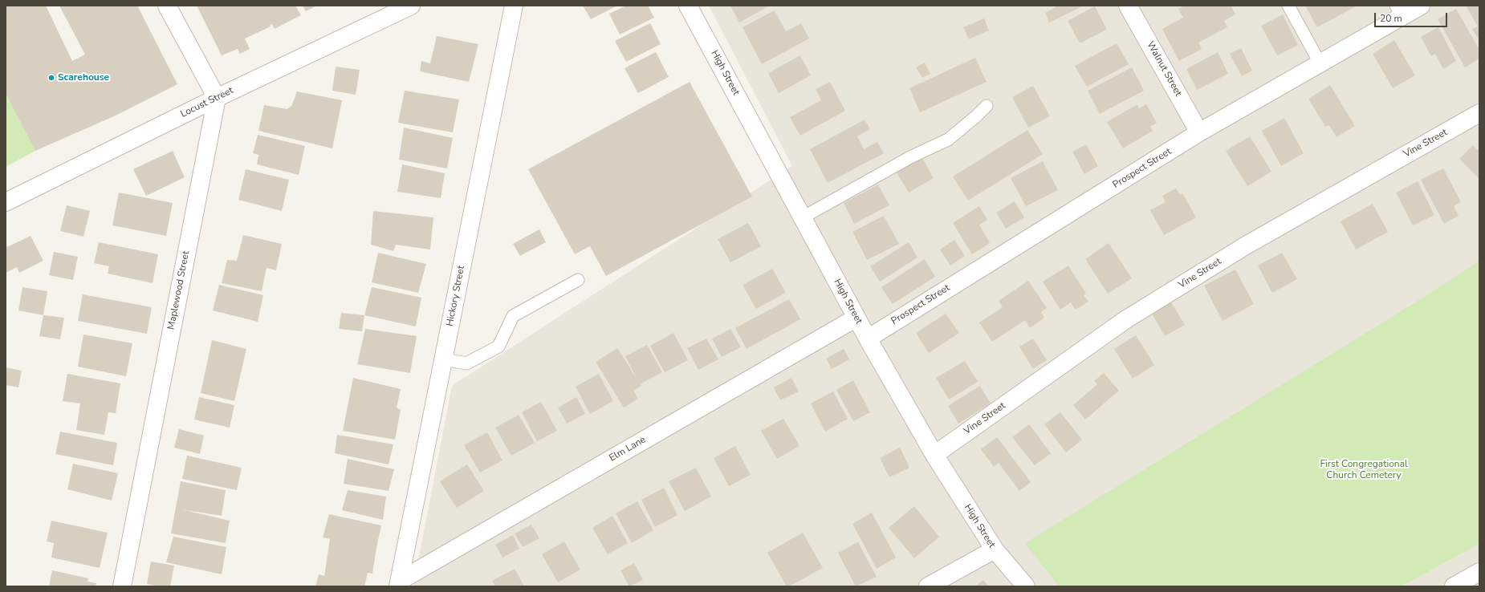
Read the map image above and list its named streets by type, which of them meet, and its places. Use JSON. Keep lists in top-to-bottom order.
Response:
{
  "streets": {
    "street": [
      "Walnut Street",
      "High Street",
      "Locust Street",
      "Vine Street",
      "Prospect Street",
      "Maplewood Street",
      "Hickory Street",
      "Elm Lane"
    ]
  },
  "crossings": [
    ["Walnut Street", "Prospect Street"],
    ["High Street", "Vine Street"],
    ["High Street", "Prospect Street"],
    ["High Street", "Elm Lane"],
    ["Locust Street", "Maplewood Street"],
    ["Hickory Street", "Elm Lane"]
  ],
  "parks": ["First Congregational Church Cemetery"],
  "places": ["Scarehouse"],
  "scale_bar": "20 m"
}
